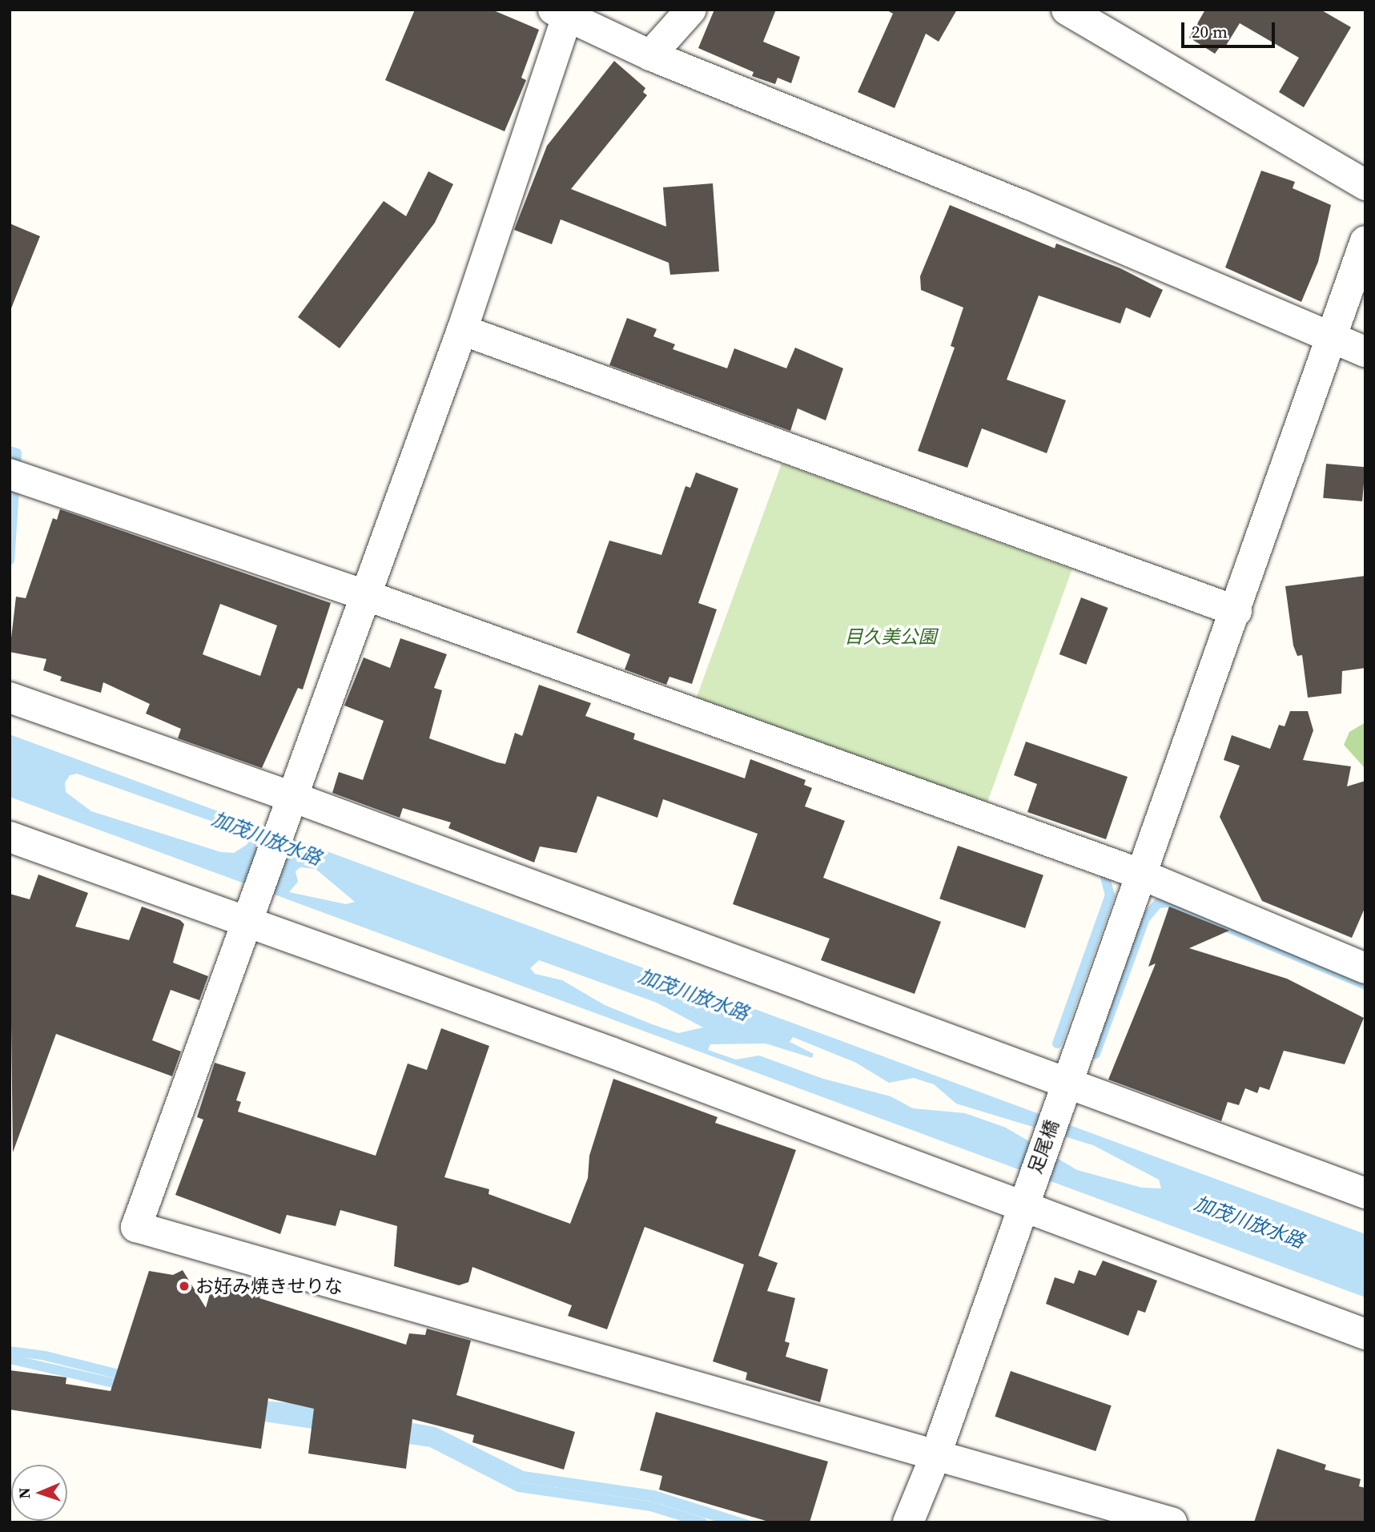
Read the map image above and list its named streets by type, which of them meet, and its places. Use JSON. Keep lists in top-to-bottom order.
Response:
{
  "streets": {
    "street": ["足尾橋"]
  },
  "water": ["加茂川放水路"],
  "parks": ["目久美公園"],
  "places": ["お好み焼きせりな"],
  "scale_bar": "20 m",
  "north": "left"
}
